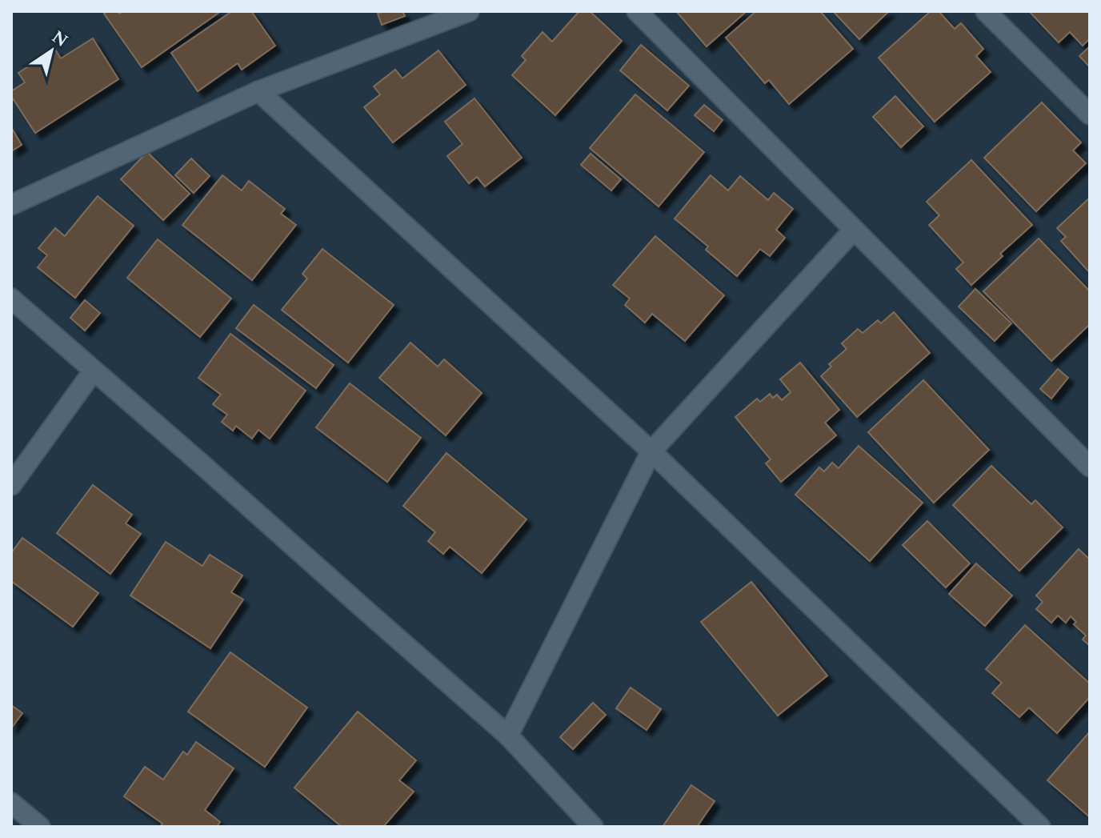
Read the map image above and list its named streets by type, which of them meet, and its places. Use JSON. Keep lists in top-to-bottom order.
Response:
{
  "north": "top right"
}
